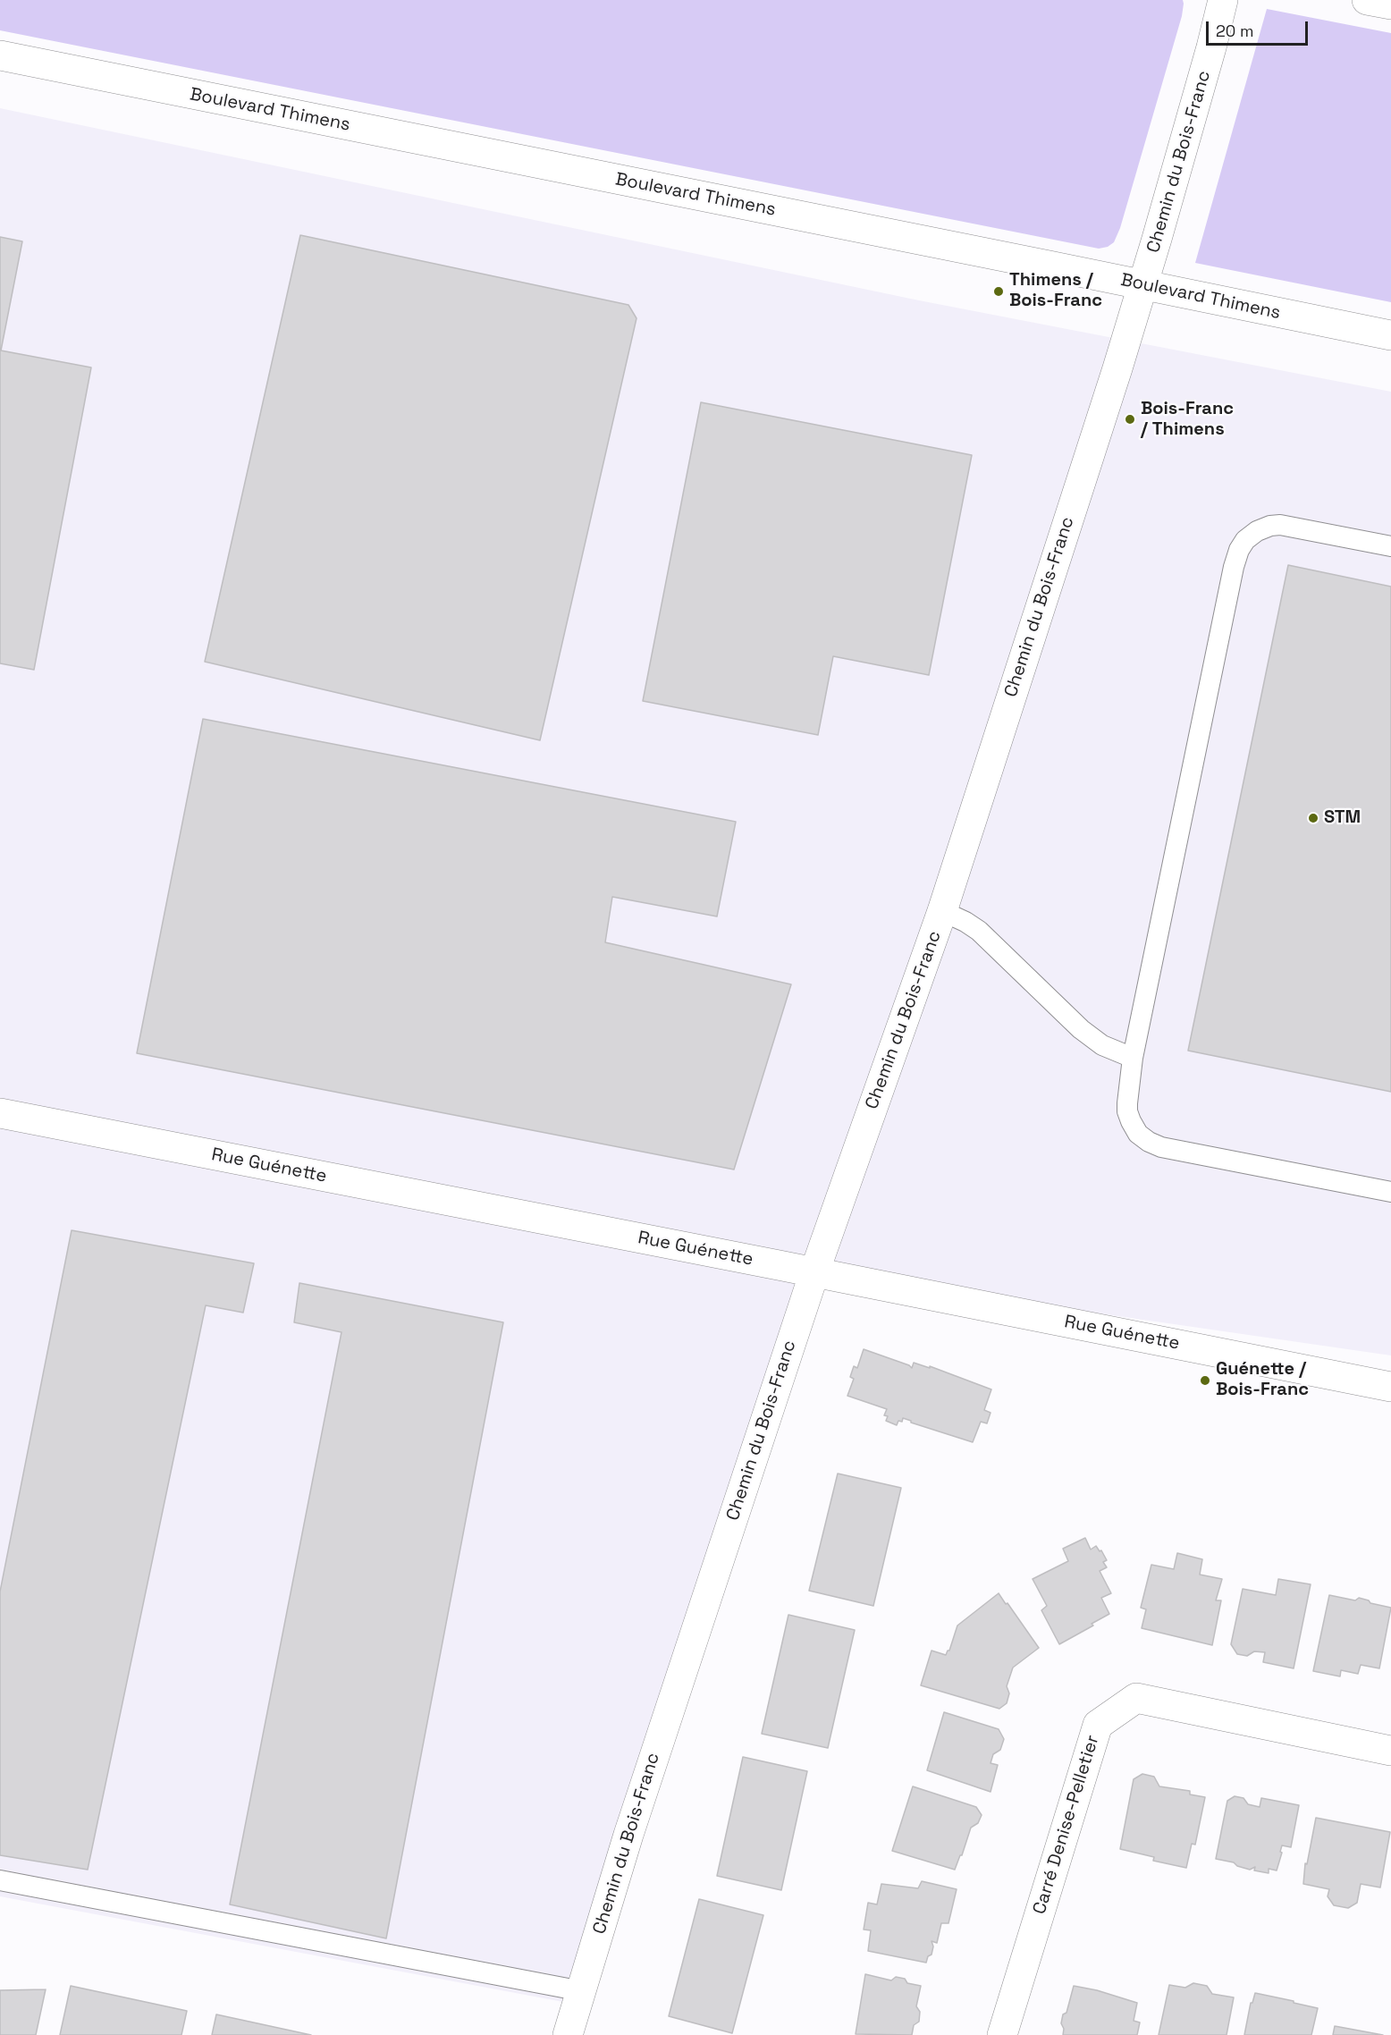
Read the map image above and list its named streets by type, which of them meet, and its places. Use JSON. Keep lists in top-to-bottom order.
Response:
{
  "streets": {
    "street": [
      "Boulevard Thimens",
      "Chemin du Bois-Franc",
      "Rue Guénette",
      "Carré Denise-Pelletier"
    ]
  },
  "crossings": [
    ["Boulevard Thimens", "Chemin du Bois-Franc"],
    ["Chemin du Bois-Franc", "Rue Guénette"]
  ],
  "places": [
    "Thimens / Bois-Franc",
    "Bois-Franc / Thimens",
    "STM",
    "Guénette / Bois-Franc"
  ],
  "scale_bar": "20 m"
}
